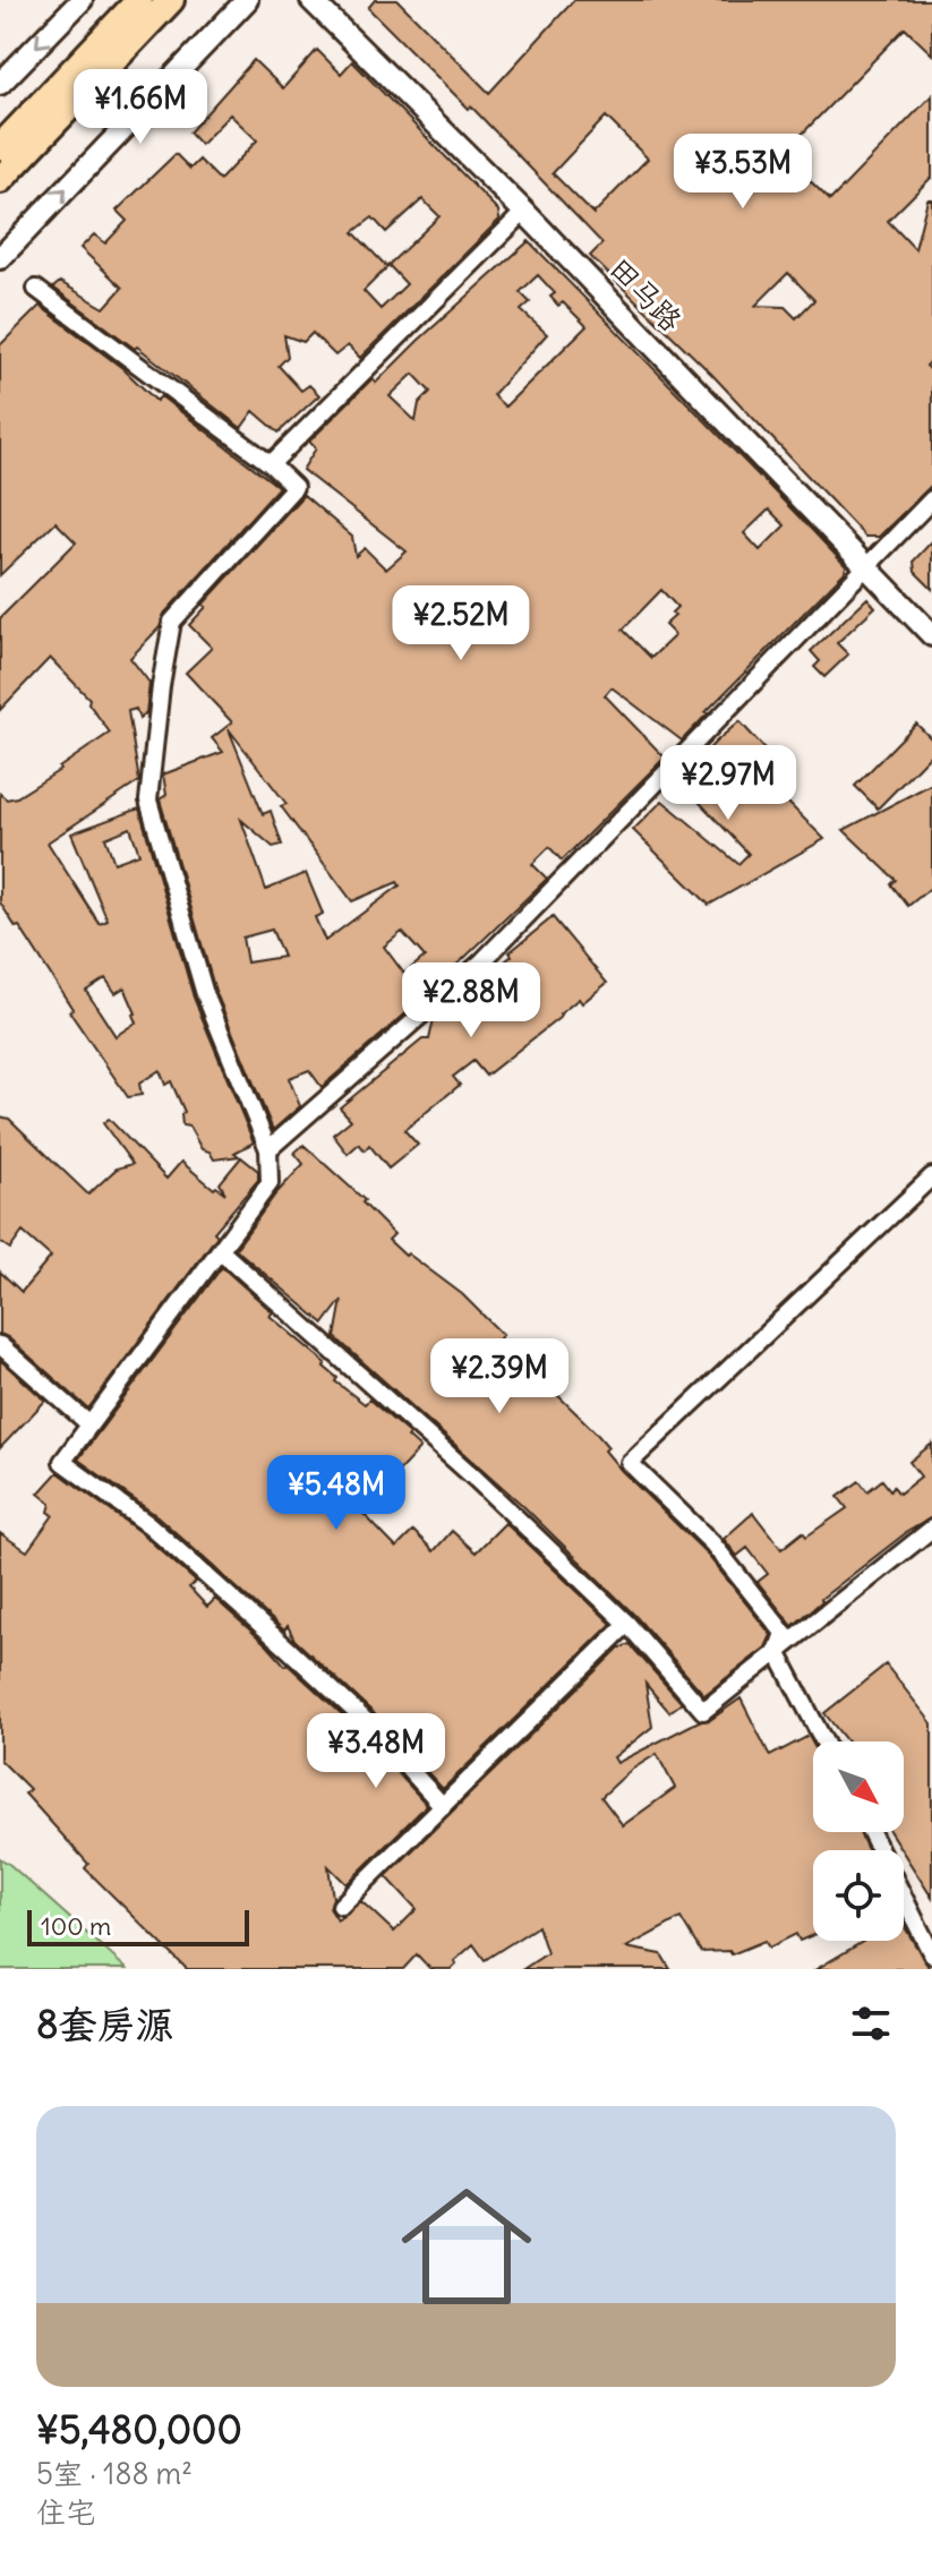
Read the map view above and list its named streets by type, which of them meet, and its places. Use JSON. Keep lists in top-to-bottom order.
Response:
{
  "streets": {
    "street": ["田马路"]
  },
  "scale_bar": "100 m",
  "north": "bottom right",
  "page": {
    "price": [
      "¥1.66M",
      "¥3.53M",
      "¥2.52M",
      "¥2.97M",
      "¥2.88M",
      "¥2.39M",
      "¥5.48M",
      "¥3.48M"
    ],
    "scale": "100 m",
    "heading": "8套房源",
    "list": [
      {
        "name": "¥5,480,000",
        "note": "5室 · 188 m² · 住宅"
      }
    ]
  }
}
